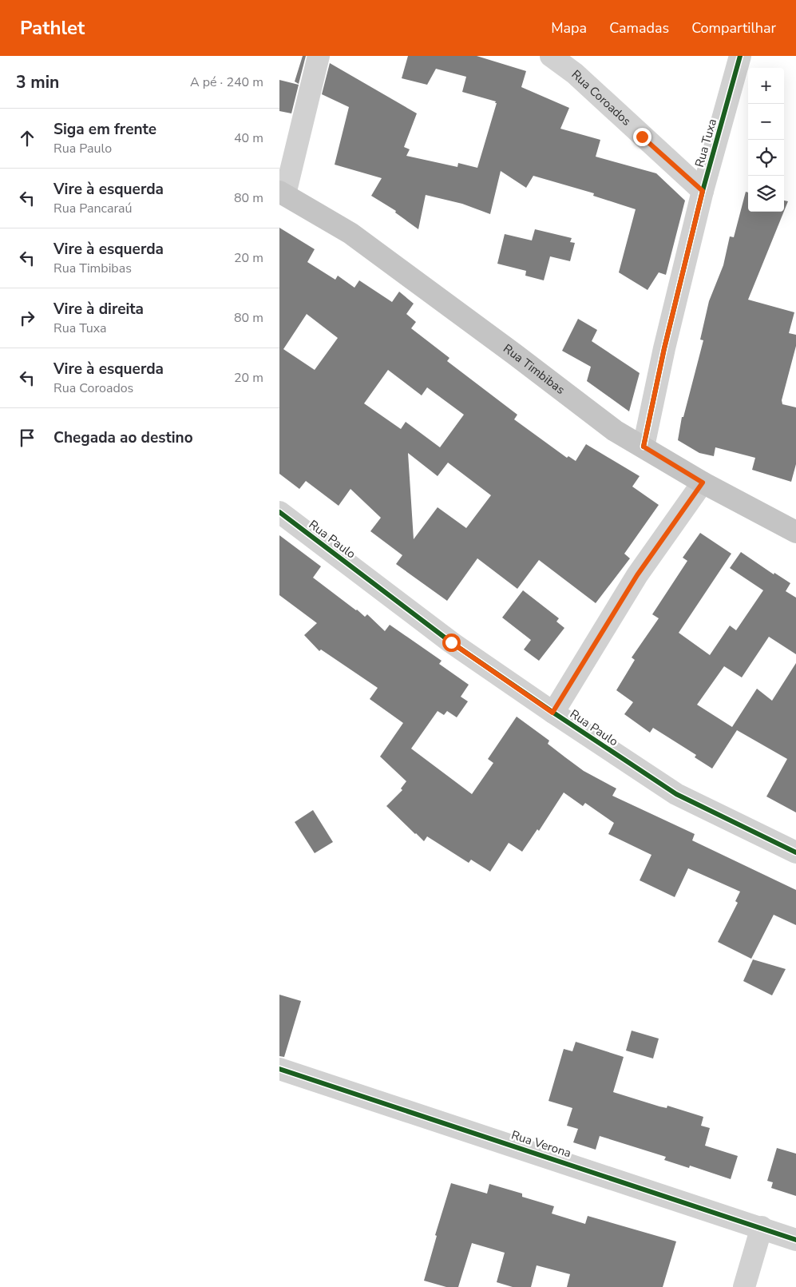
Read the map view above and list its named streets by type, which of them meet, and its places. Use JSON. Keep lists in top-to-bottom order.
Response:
{
  "streets": {
    "main road": ["Rua Timbibas"],
    "street": [
      "Rua Coroados",
      "Rua Tuxa",
      "Rua Paulo",
      "Rua Verona"
    ]
  },
  "crossings": [
    ["Rua Coroados", "Rua Tuxa"],
    ["Rua Tuxa", "Rua Timbibas"]
  ],
  "page": {
    "header": "Pathlet",
    "nav": ["Mapa", "Camadas", "Compartilhar"],
    "heading": ["3 min", "A pé · 240 m"],
    "map_buttons": ["+", "−"],
    "list": [
      ["Siga em frente", "Rua Paulo", "40 m"],
      ["Vire à esquerda", "Rua Pancaraú", "80 m"],
      ["Vire à esquerda", "Rua Timbibas", "20 m"],
      ["Vire à direita", "Rua Tuxa", "80 m"],
      ["Vire à esquerda", "Rua Coroados", "20 m"],
      "Chegada ao destino"
    ]
  }
}
